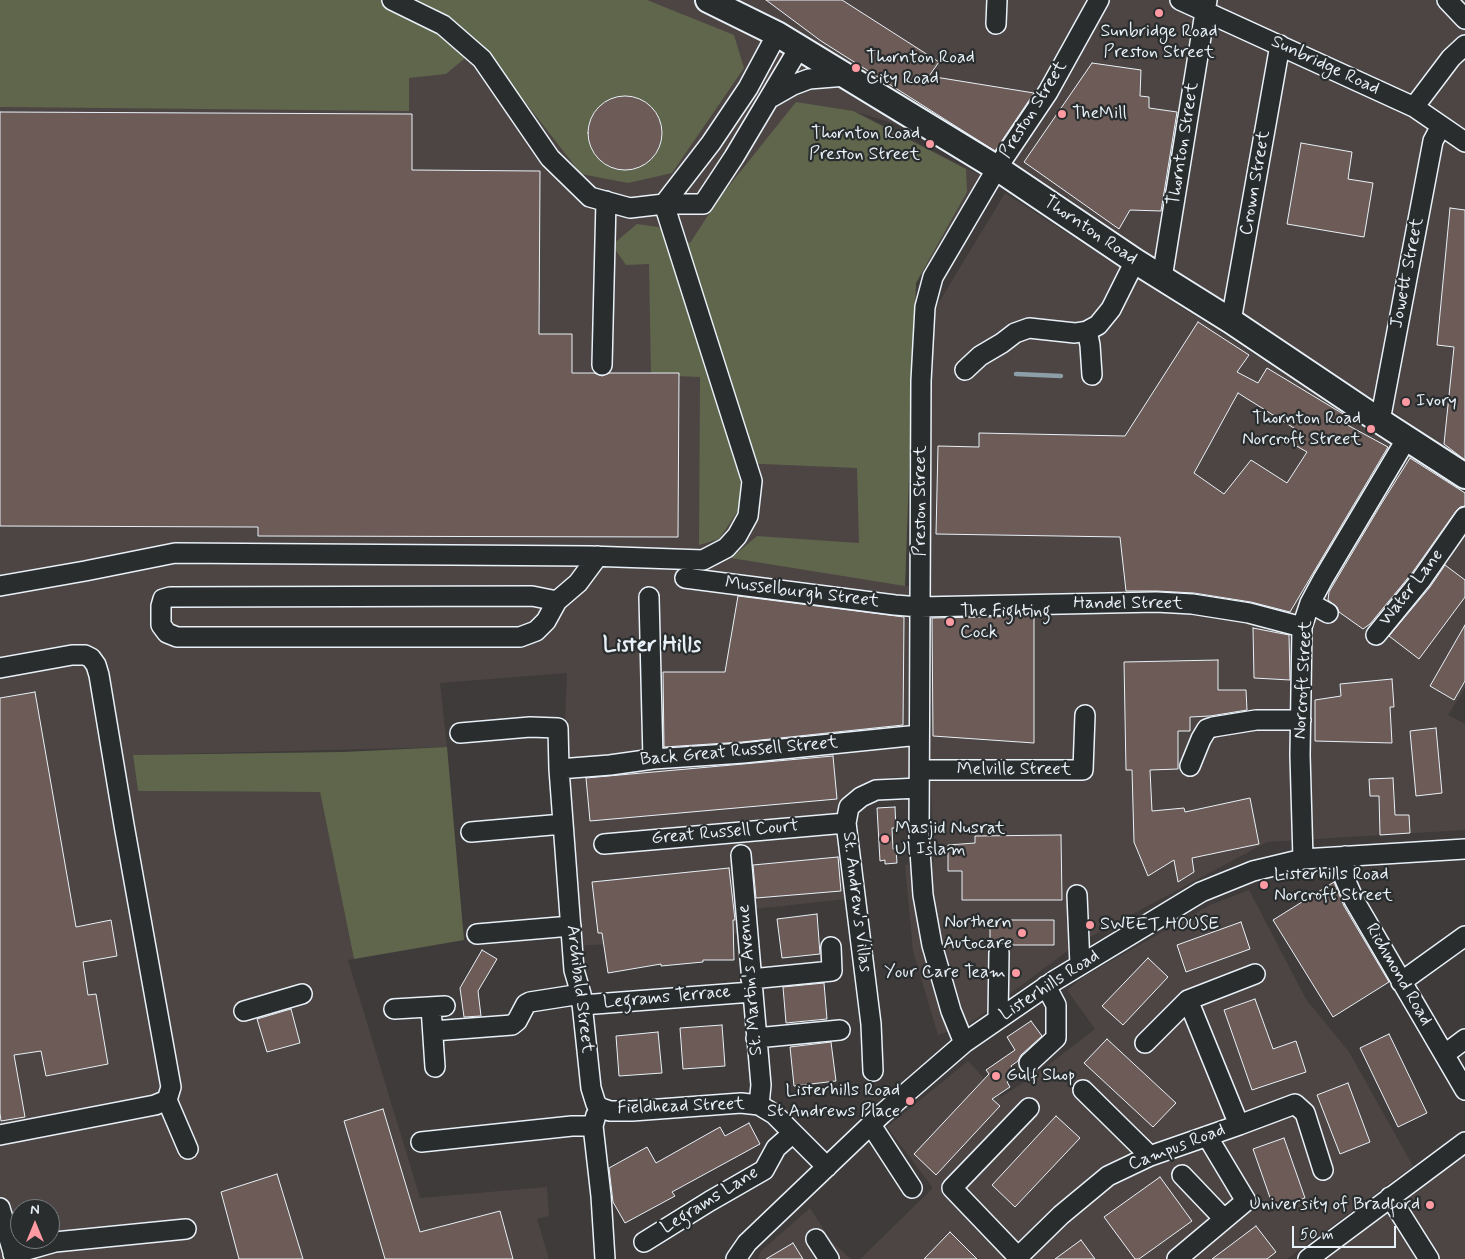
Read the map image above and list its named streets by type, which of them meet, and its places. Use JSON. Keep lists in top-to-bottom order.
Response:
{
  "streets": {
    "main road": ["Thornton Road"],
    "street": [
      "Sunbridge Road",
      "Preston Street",
      "Thornton Street",
      "Crown Street",
      "Jowett Street",
      "Water Lane",
      "Musselburgh Street",
      "Handel Street",
      "Norcroft Street",
      "Back Great Russell Street",
      "Melville Street",
      "Great Russell Court",
      "St. Andrew's Villas",
      "Richmond Road",
      "St. Martin's Avenue",
      "Listerhills Road",
      "Archibald Street",
      "Legrams Terrace",
      "Fieldhead Street",
      "Campus Road",
      "Legrams Lane"
    ]
  },
  "crossings": [
    ["Sunbridge Road", "Thornton Street"],
    ["Sunbridge Road", "Crown Street"],
    ["Sunbridge Road", "Jowett Street"],
    ["Preston Street", "Thornton Road"],
    ["Preston Street", "Musselburgh Street"],
    ["Preston Street", "Handel Street"],
    ["Preston Street", "Back Great Russell Street"],
    ["Preston Street", "Melville Street"],
    ["Preston Street", "St. Andrew's Villas"],
    ["Preston Street", "Listerhills Road"],
    ["Thornton Street", "Thornton Road"],
    ["Crown Street", "Thornton Road"],
    ["Thornton Road", "Jowett Street"],
    ["Thornton Road", "Norcroft Street"],
    ["Musselburgh Street", "Handel Street"],
    ["Handel Street", "Norcroft Street"],
    ["Norcroft Street", "Listerhills Road"],
    ["Back Great Russell Street", "Archibald Street"],
    ["Melville Street", "St. Andrew's Villas"],
    ["Great Russell Court", "St. Andrew's Villas"],
    ["Great Russell Court", "St. Martin's Avenue"],
    ["Richmond Road", "Listerhills Road"],
    ["St. Martin's Avenue", "Legrams Terrace"],
    ["St. Martin's Avenue", "Fieldhead Street"],
    ["Listerhills Road", "Fieldhead Street"],
    ["Archibald Street", "Legrams Terrace"],
    ["Archibald Street", "Fieldhead Street"],
    ["Fieldhead Street", "Legrams Lane"]
  ],
  "districts": ["Lister Hills"],
  "places": [
    "Sunbridge Road Preston Street",
    "Thornton Road City Road",
    "TheMill",
    "Thornton Road Preston Street",
    "Ivory",
    "Thornton Road Norcroft Street",
    "The Fighting Cock",
    "Masjid Nusrat Ul Islam",
    "Listerhills Road Norcroft Street",
    "SWEET HOUSE",
    "Northern Autocare",
    "Your Care Team",
    "Gulf Shop",
    "Listerhills Road St Andrews Place",
    "University of Bradford"
  ],
  "scale_bar": "50 m",
  "north": "top"
}
